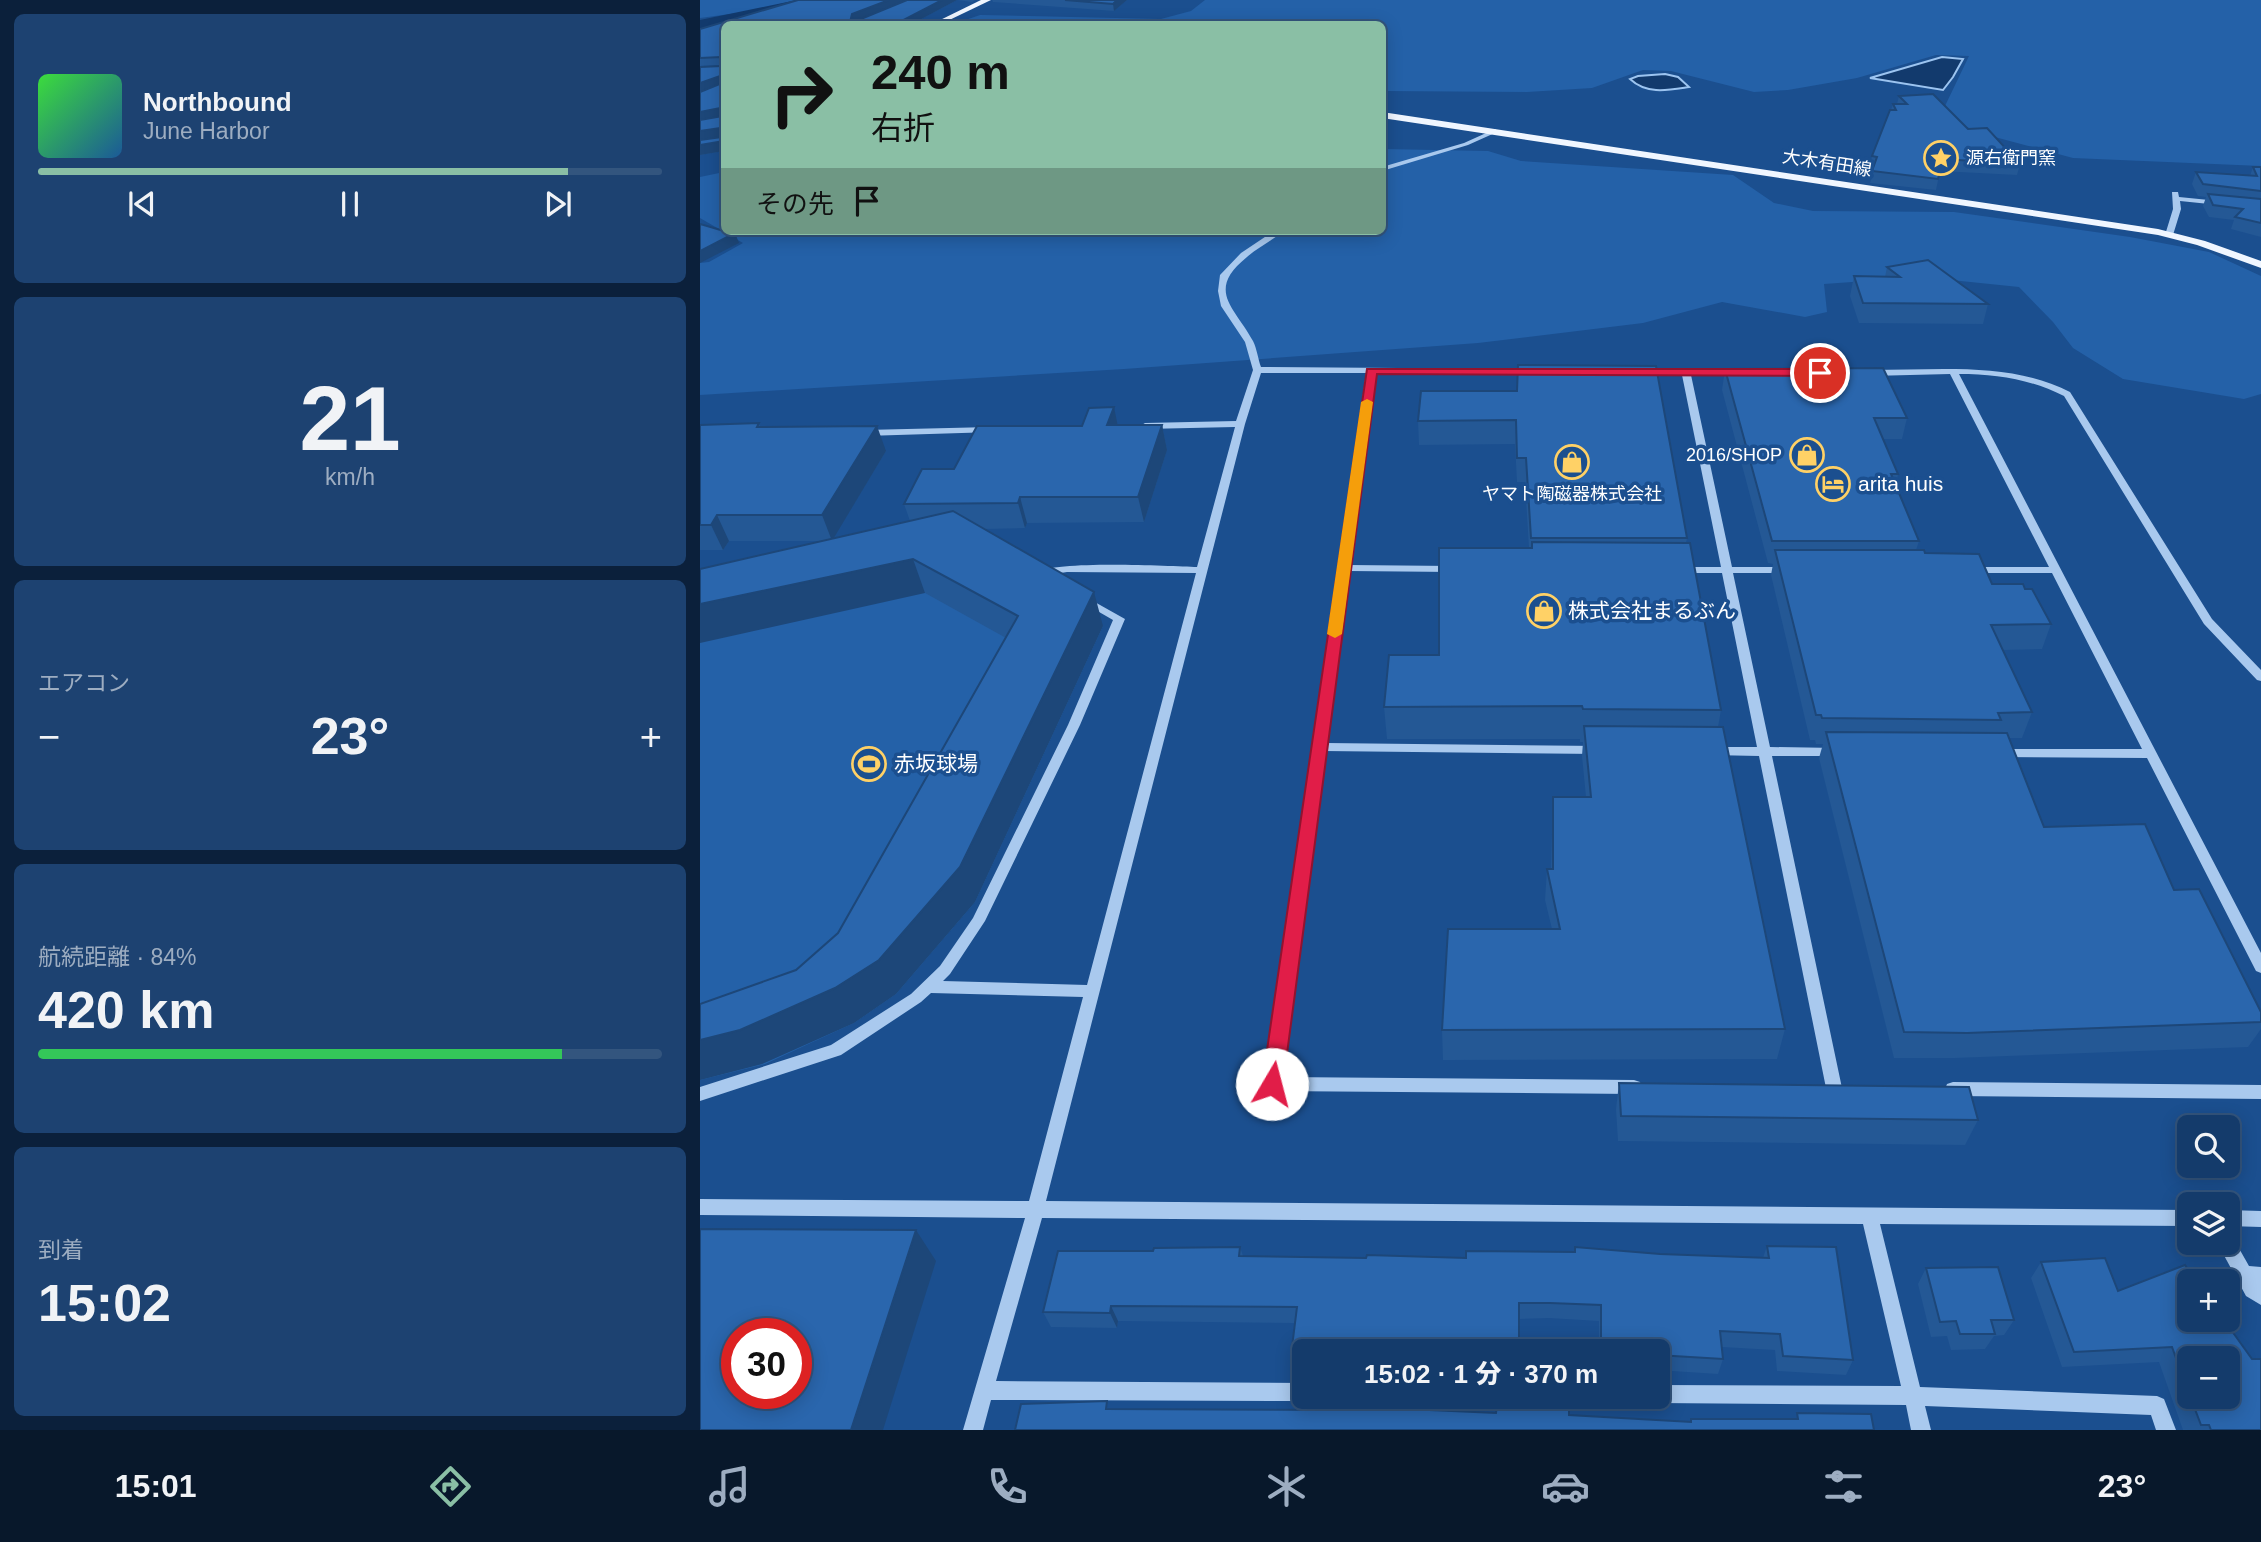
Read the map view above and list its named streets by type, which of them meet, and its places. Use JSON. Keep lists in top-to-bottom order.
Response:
{
  "streets": {
    "main road": ["大木有田線"]
  },
  "places": {
    "place": ["源右衛門窯"],
    "shop": ["2016/SHOP", "ヤマト陶磁器株式会社", "株式会社まるぶん"],
    "hotel": ["arita huis"],
    "sports": ["赤坂球場"]
  },
  "page": {
    "turn": ["240 m", "右折"],
    "song": ["Northbound", "June Harbor"],
    "then": "その先",
    "tile": [
      ["21", "km/h"],
      "エアコン",
      ["航続距離 · 84%", "420 km"],
      ["到着", "15:02"]
    ],
    "heat": ["−", "23°", "+"],
    "map_buttons": ["+", "−"],
    "limit": "30",
    "trip": "15:02 · 1 分 · 370 m",
    "tabs": ["15:01", "23°"]
  }
}
